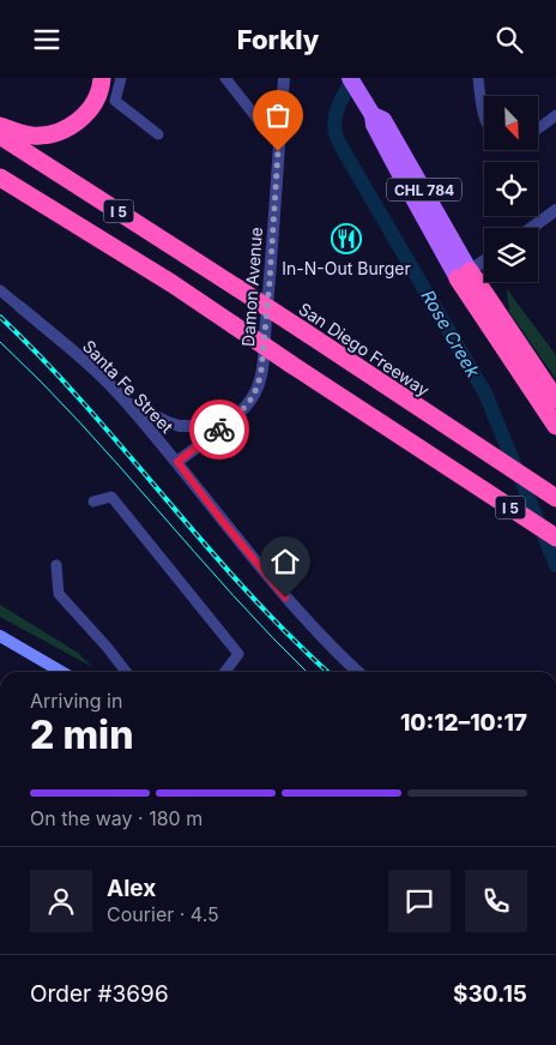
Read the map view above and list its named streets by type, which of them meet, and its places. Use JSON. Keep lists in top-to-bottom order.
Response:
{
  "streets": {
    "highway": ["I 5", "San Diego Freeway"],
    "main road": ["CHL 784"],
    "street": ["Damon Avenue", "Santa Fe Street"]
  },
  "crossings": [
    ["Damon Avenue", "Santa Fe Street"]
  ],
  "water": ["Rose Creek"],
  "places": {
    "restaurant": ["In-N-Out Burger"]
  },
  "north": "bottom right",
  "page": {
    "header": "Forkly",
    "heading": ["2 min", "Arriving in", "10:12–10:17"],
    "panel": [
      "Alex",
      "Courier · 4.5",
      "Order #3696",
      "$30.15"
    ],
    "bar": "On the way · 180 m"
  }
}
